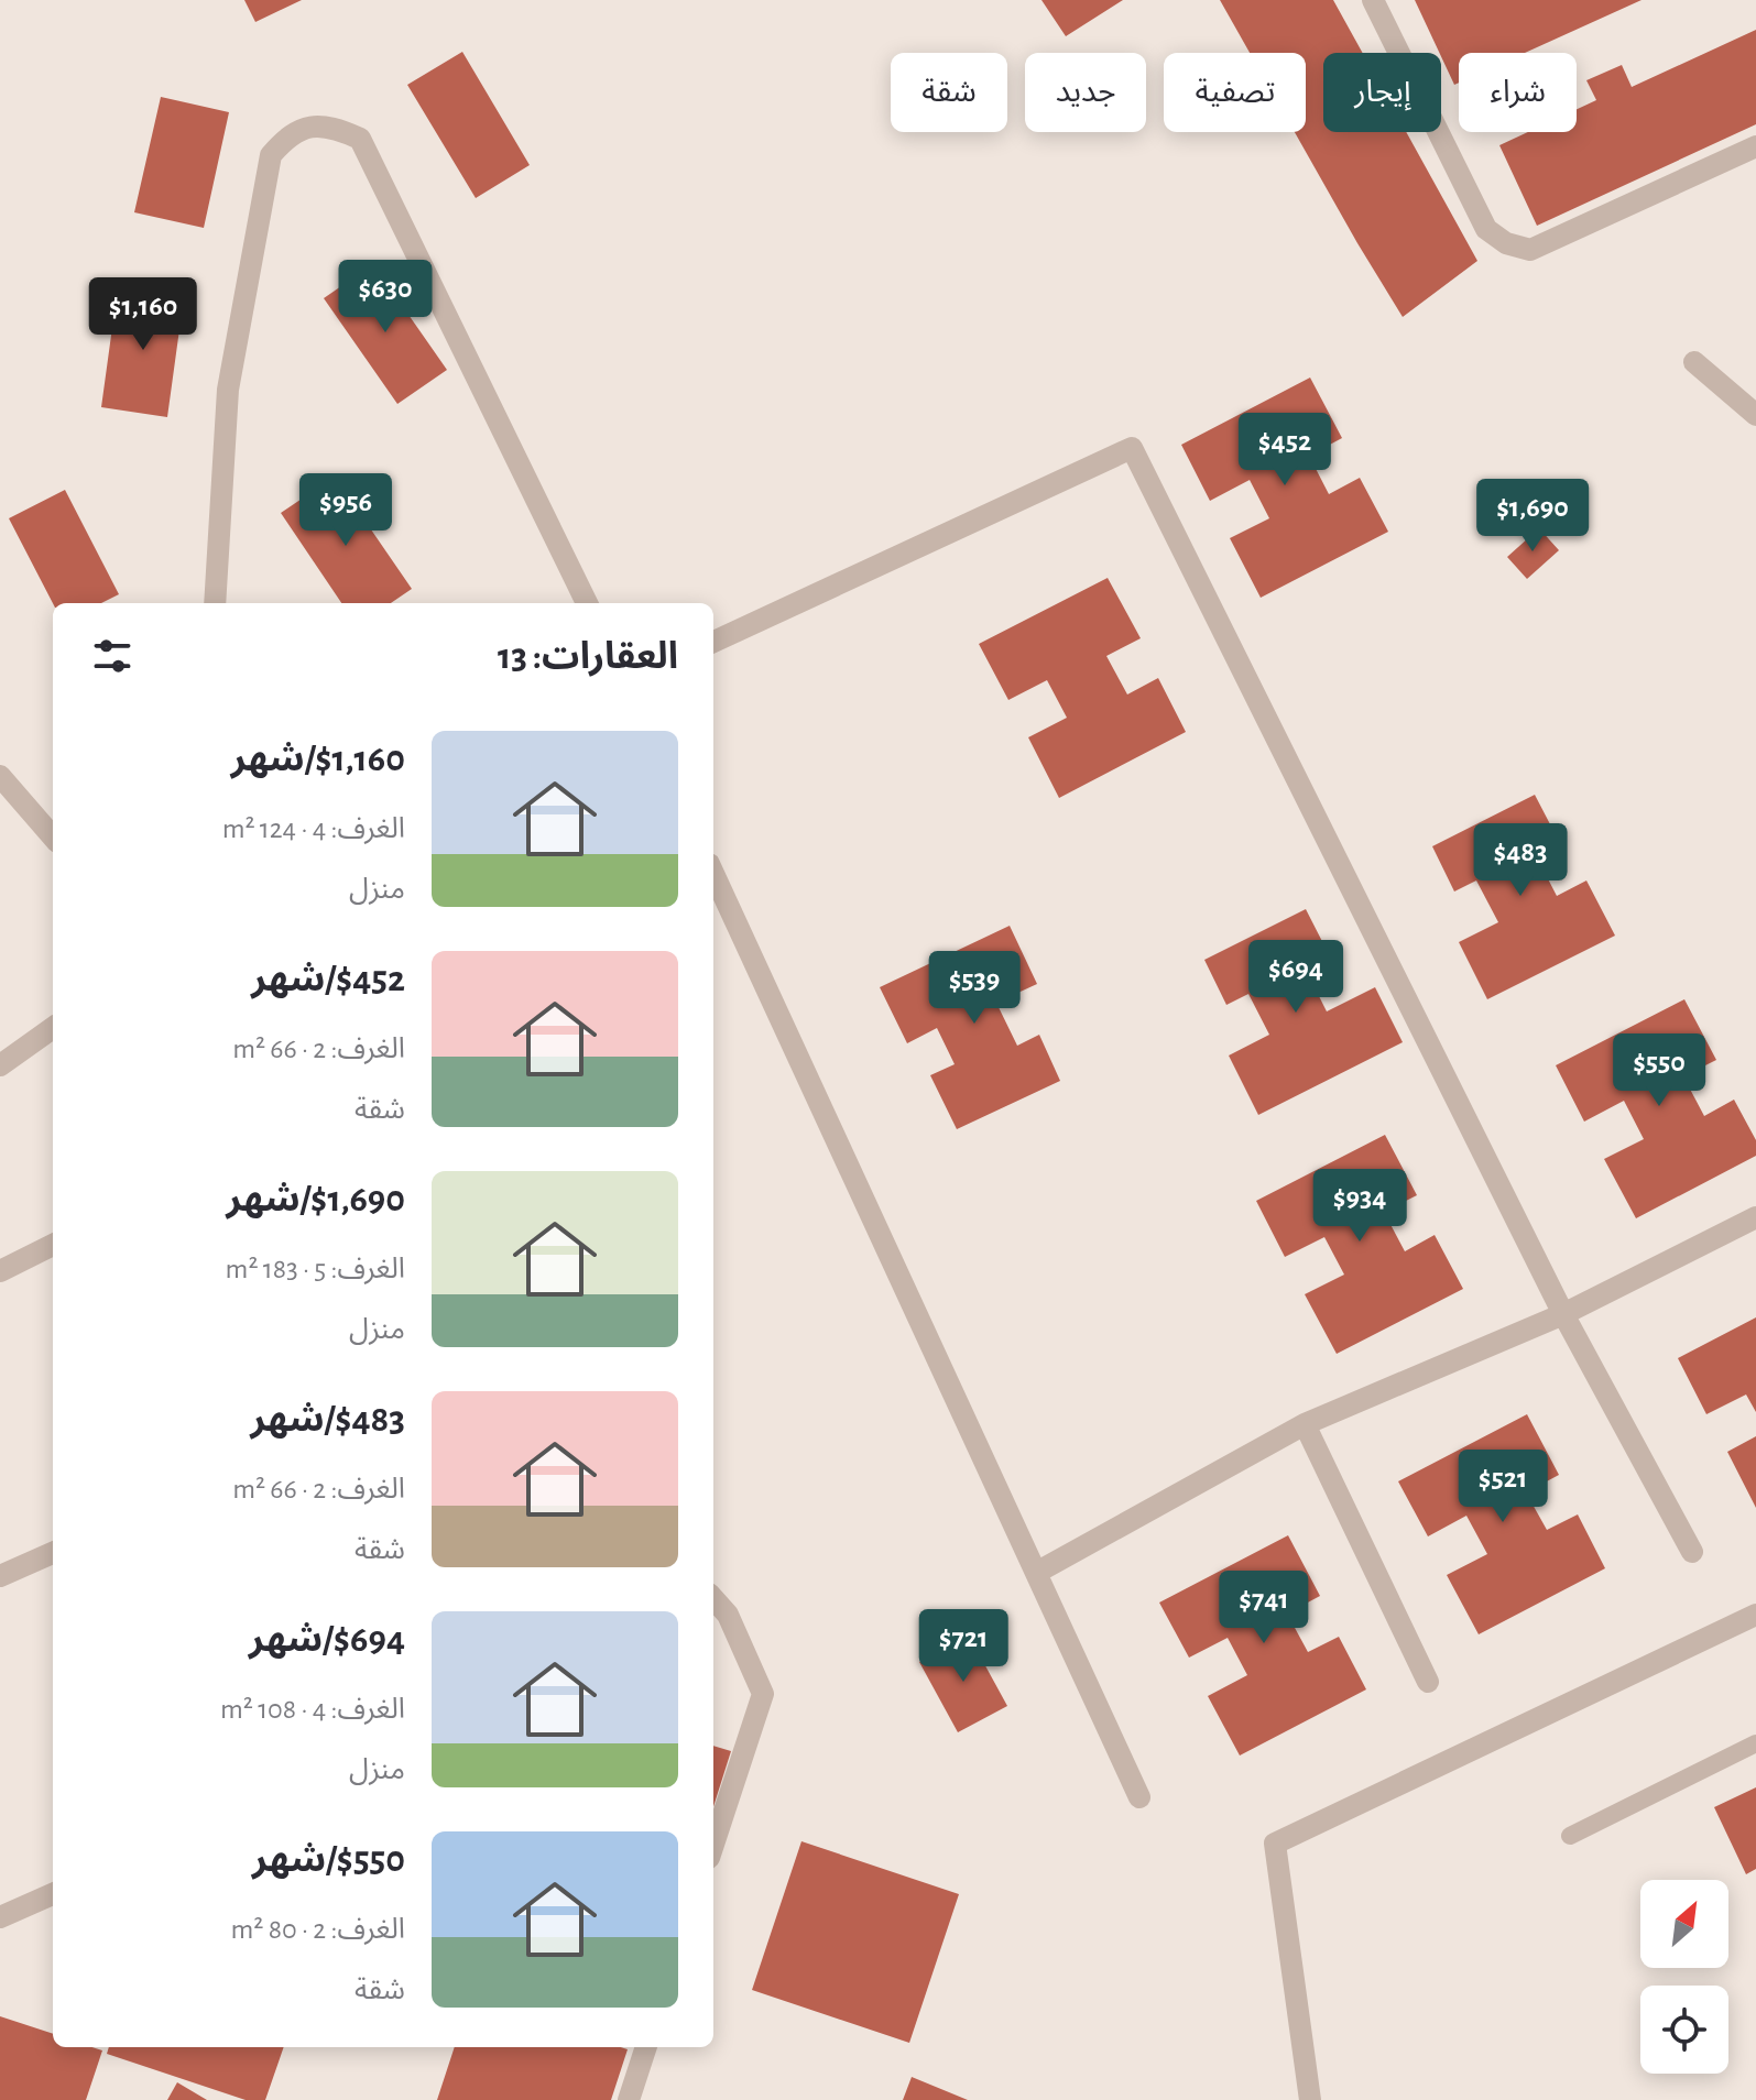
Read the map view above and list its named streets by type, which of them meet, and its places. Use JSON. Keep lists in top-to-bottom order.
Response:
{
  "north": "top right",
  "page": {
    "chip": [
      "شراء",
      "إيجار",
      "تصفية",
      "جديد",
      "شقة"
    ],
    "price": [
      "$630",
      "$1,160",
      "$452",
      "$956",
      "$1,690",
      "$483",
      "$694",
      "$539",
      "$550",
      "$934",
      "$521",
      "$741",
      "$721"
    ],
    "heading": "العقارات: 13",
    "list": [
      {
        "name": "$1,160/شهر",
        "note": "الغرف: 4 · 124 m² · منزل"
      },
      {
        "name": "$452/شهر",
        "note": "الغرف: 2 · 66 m² · شقة"
      },
      {
        "name": "$1,690/شهر",
        "note": "الغرف: 5 · 183 m² · منزل"
      },
      {
        "name": "$483/شهر",
        "note": "الغرف: 2 · 66 m² · شقة"
      },
      {
        "name": "$694/شهر",
        "note": "الغرف: 4 · 108 m² · منزل"
      },
      {
        "name": "$550/شهر",
        "note": "الغرف: 2 · 80 m² · شقة"
      }
    ]
  }
}
